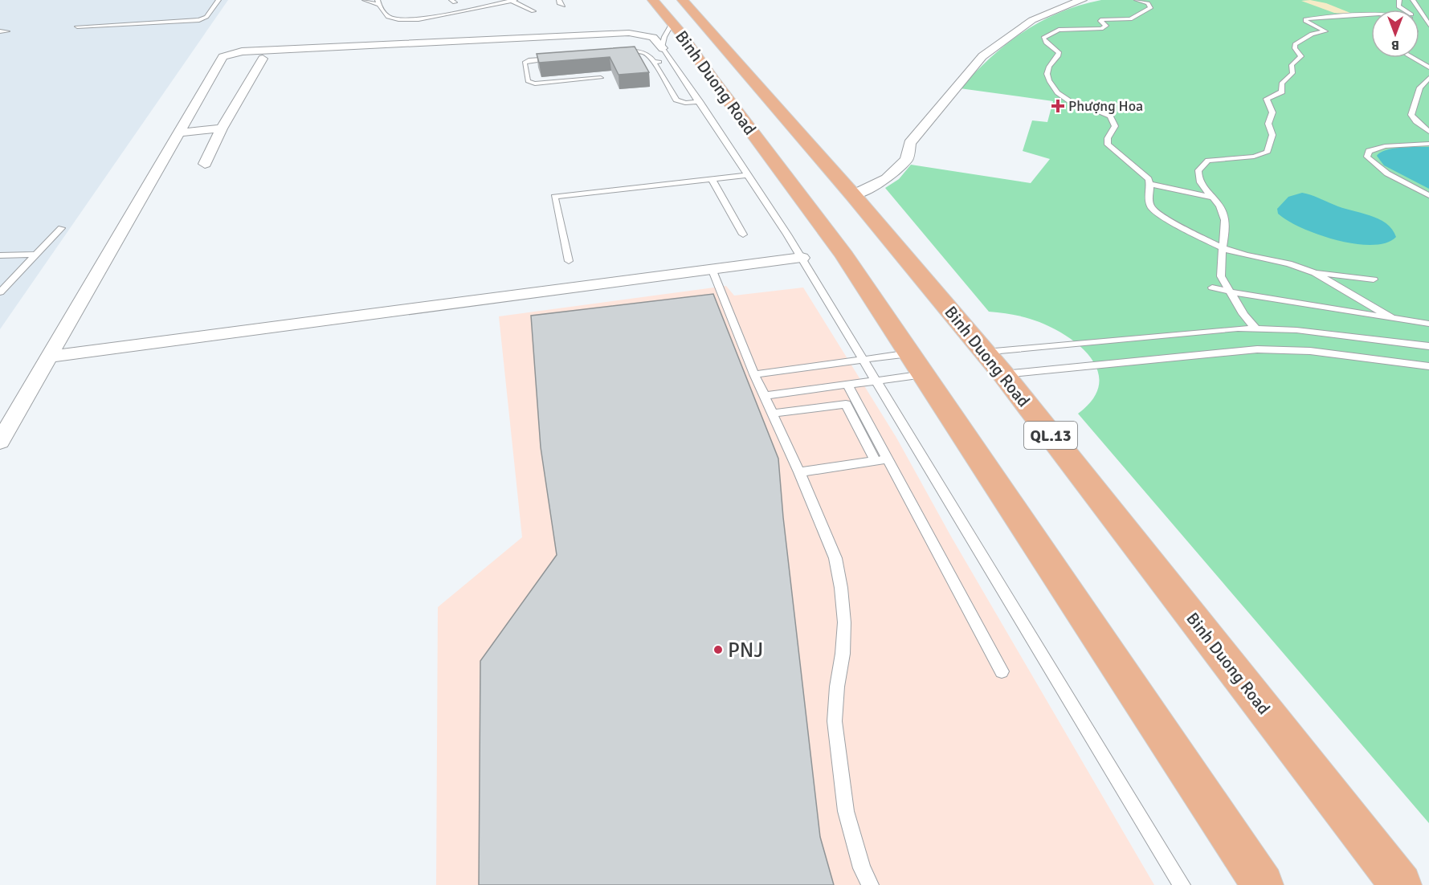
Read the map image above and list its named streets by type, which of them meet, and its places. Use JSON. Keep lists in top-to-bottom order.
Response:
{
  "streets": {
    "highway": ["Binh Duong Road", "QL.13"]
  },
  "places": {
    "health": ["Phượng Hoa"],
    "other": ["PNJ"]
  },
  "north": "bottom"
}
